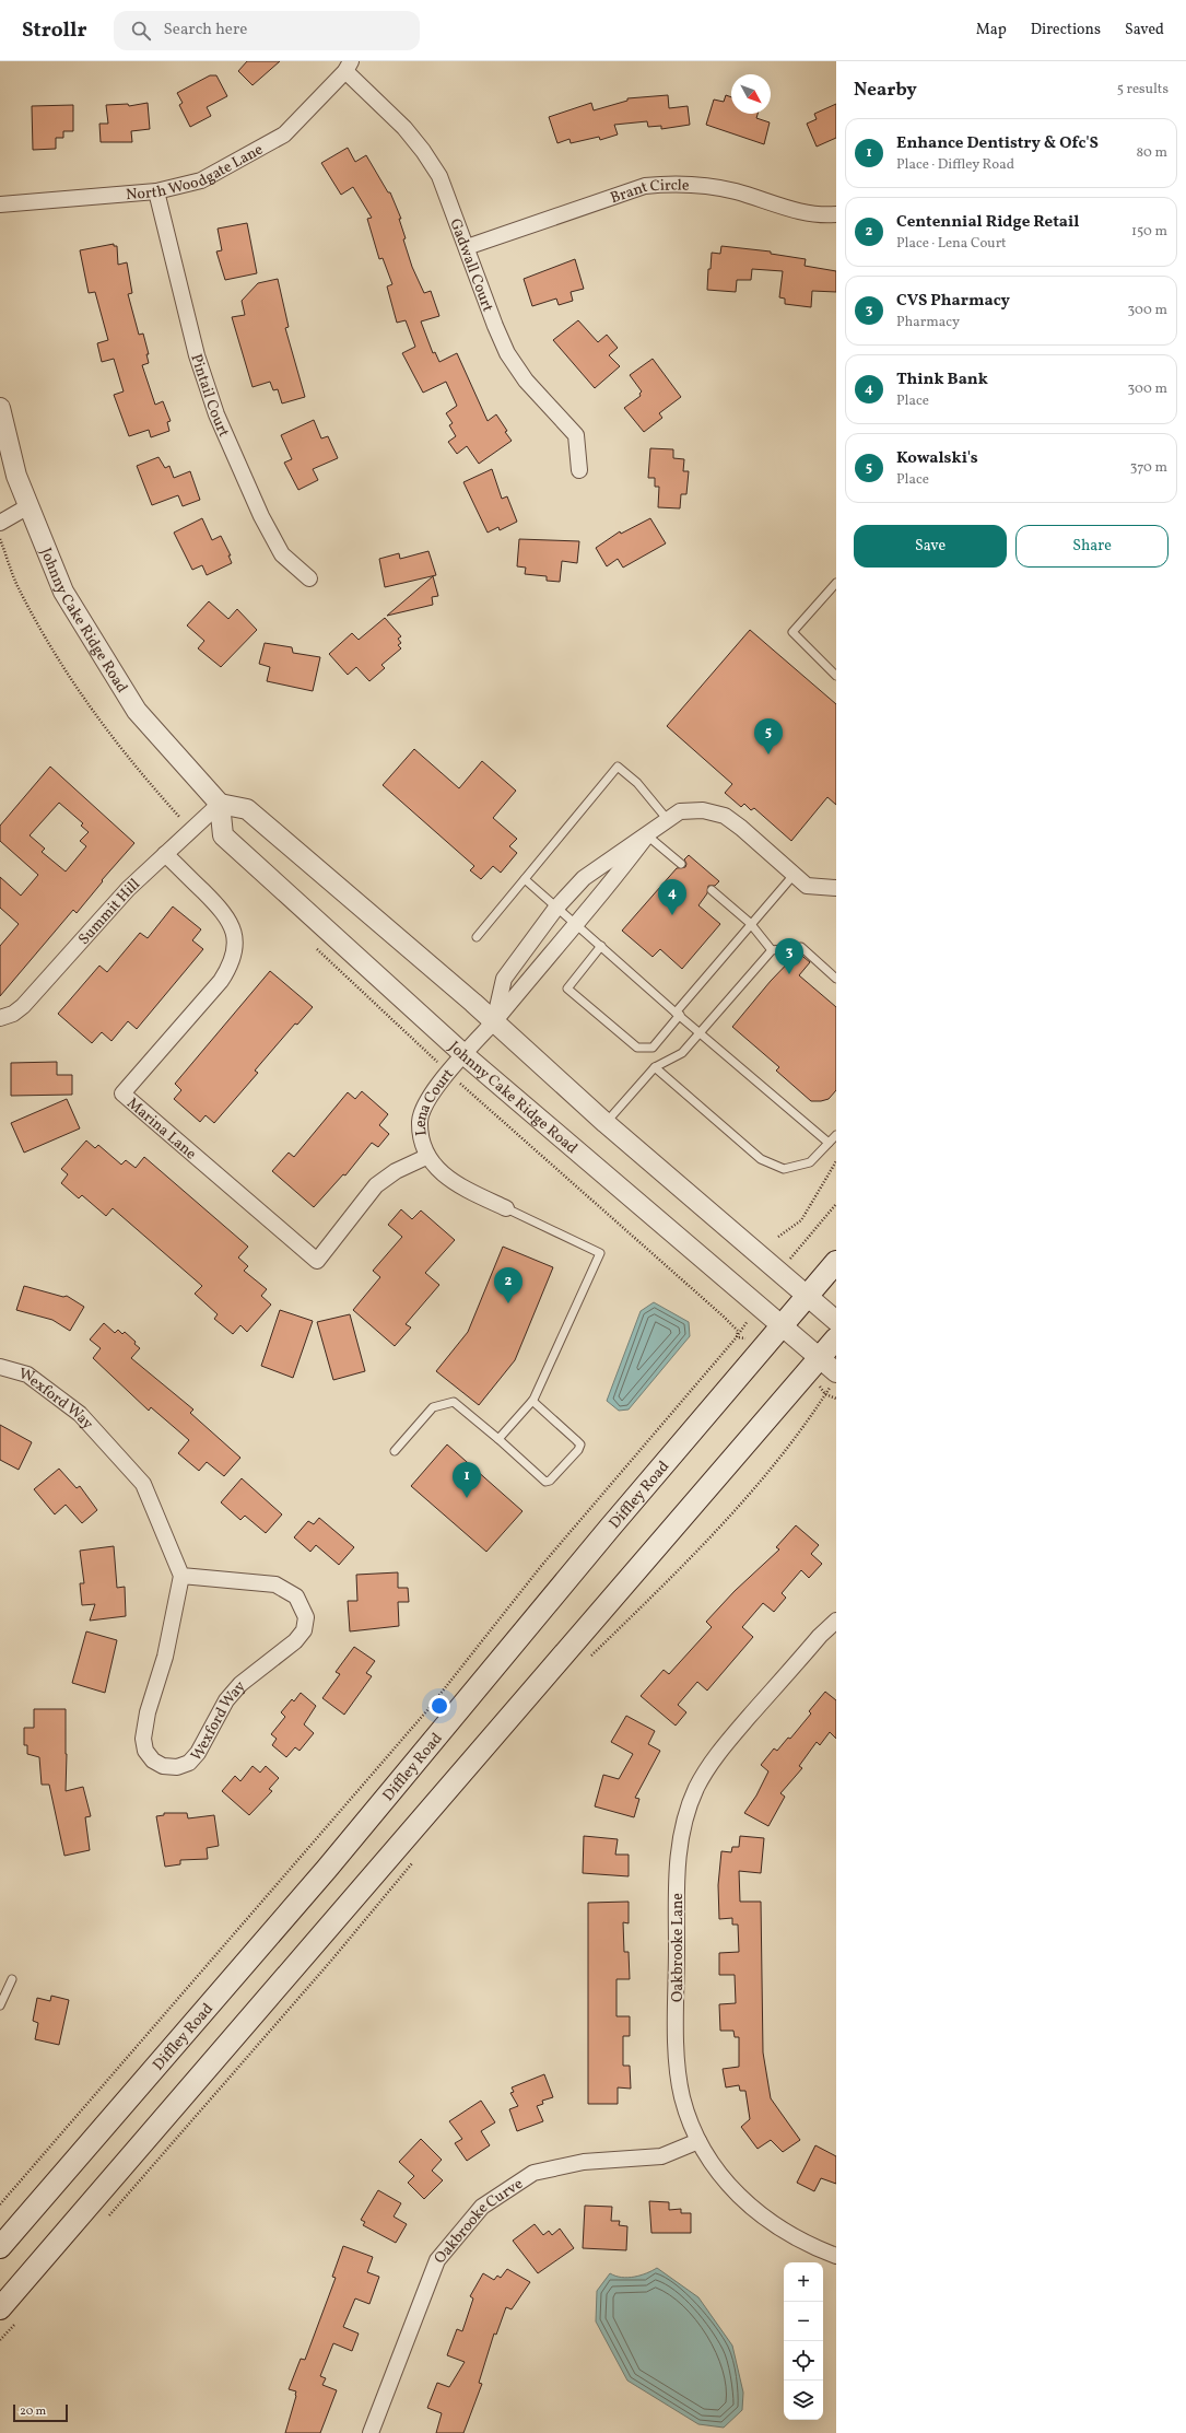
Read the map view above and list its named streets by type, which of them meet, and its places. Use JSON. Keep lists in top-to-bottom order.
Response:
{
  "streets": {
    "main road": ["Diffley Road"],
    "street": [
      "North Woodgate Lane",
      "Brant Circle",
      "Gadwall Court",
      "Pintail Court",
      "Johnny Cake Ridge Road",
      "Summit Hill",
      "Lena Court",
      "Marina Lane",
      "Wexford Way",
      "Oakbrooke Lane",
      "Oakbrooke Curve"
    ]
  },
  "crossings": [
    ["North Woodgate Lane", "Gadwall Court"],
    ["North Woodgate Lane", "Pintail Court"],
    ["Brant Circle", "Gadwall Court"],
    ["Johnny Cake Ridge Road", "Summit Hill"],
    ["Johnny Cake Ridge Road", "Lena Court"],
    ["Johnny Cake Ridge Road", "Diffley Road"],
    ["Summit Hill", "Marina Lane"],
    ["Lena Court", "Marina Lane"],
    ["Oakbrooke Lane", "Oakbrooke Curve"]
  ],
  "scale_bar": "20 m",
  "north": "bottom right",
  "page": {
    "header": "Strollr",
    "search": "Search here",
    "nav": ["Map", "Directions", "Saved"],
    "heading": ["Nearby", "5 results"],
    "list": [
      {
        "mark": "1",
        "name": "Enhance Dentistry & Ofc'S",
        "note": "Place · Diffley Road",
        "value": "80 m"
      },
      {
        "mark": "2",
        "name": "Centennial Ridge Retail",
        "note": "Place · Lena Court",
        "value": "150 m"
      },
      {
        "mark": "3",
        "name": "CVS Pharmacy",
        "note": "Pharmacy",
        "value": "300 m"
      },
      {
        "mark": "4",
        "name": "Think Bank",
        "note": "Place",
        "value": "300 m"
      },
      {
        "mark": "5",
        "name": "Kowalski's",
        "note": "Place",
        "value": "370 m"
      }
    ],
    "buttons": ["Save", "Share"],
    "pins": [
      "5",
      "4",
      "3",
      "2",
      "1"
    ],
    "map_buttons": ["+", "−"],
    "scale": "20 m"
  }
}
